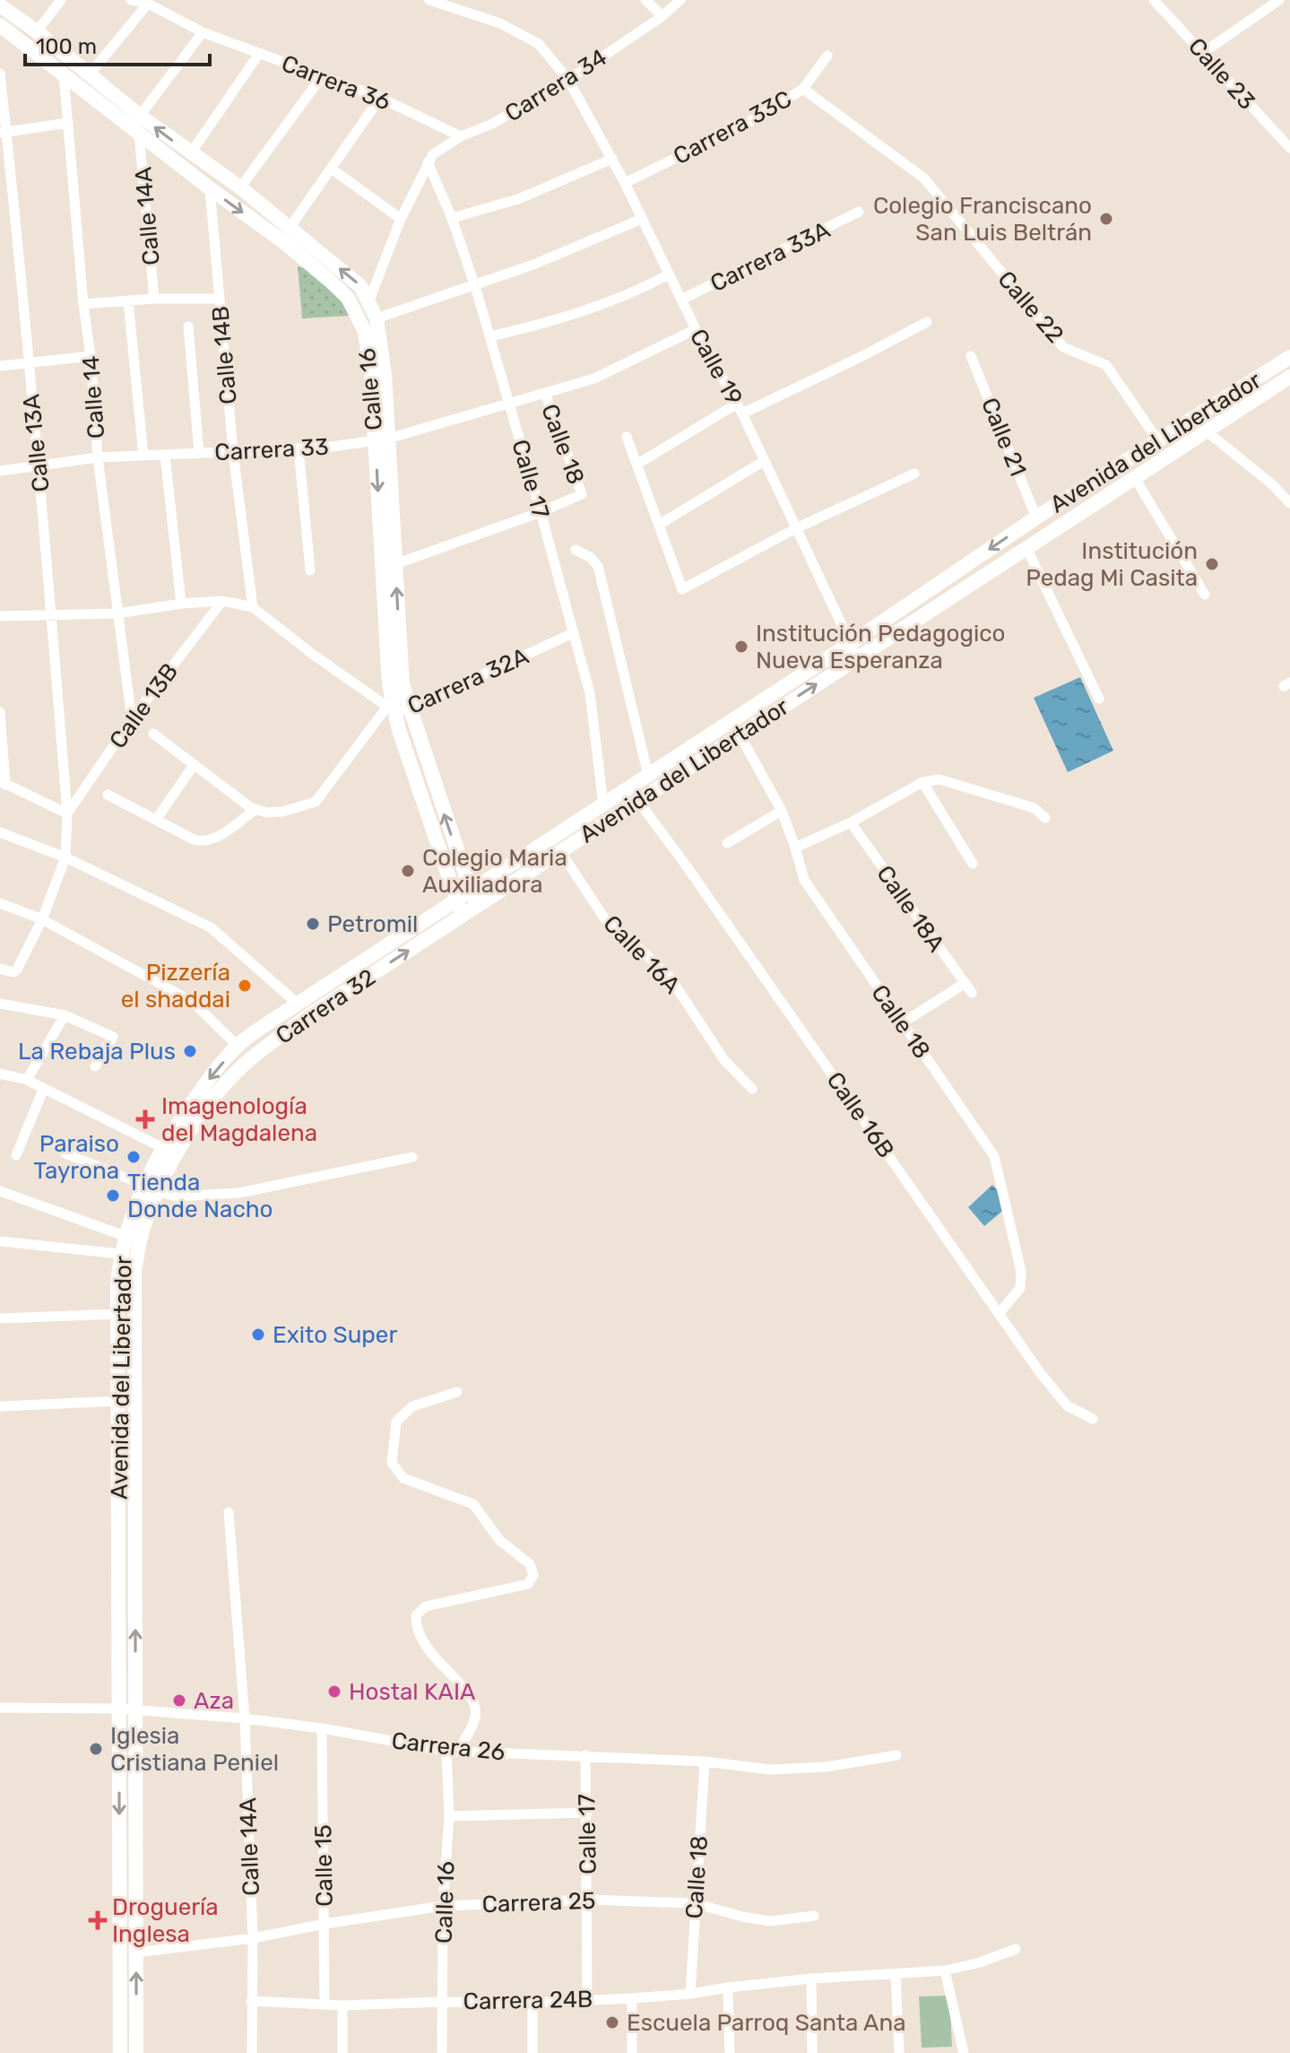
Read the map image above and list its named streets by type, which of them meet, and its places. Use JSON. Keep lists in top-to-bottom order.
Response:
{
  "streets": {
    "main road": ["Calle 16", "Avenida del Libertador", "Carrera 32"],
    "street": [
      "Calle 23",
      "Carrera 36",
      "Carrera 34",
      "Carrera 33C",
      "Calle 14A",
      "Carrera 33A",
      "Calle 22",
      "Calle 14B",
      "Calle 19",
      "Calle 14",
      "Calle 21",
      "Calle 13A",
      "Calle 18",
      "Carrera 33",
      "Calle 17",
      "Carrera 32A",
      "Calle 13B",
      "Calle 18A",
      "Calle 16A",
      "Calle 16B",
      "Carrera 26",
      "Calle 15",
      "Carrera 25",
      "Carrera 24B"
    ]
  },
  "crossings": [
    ["Carrera 36", "Carrera 34"],
    ["Carrera 34", "Calle 19"],
    ["Carrera 34", "Calle 17"],
    ["Carrera 33C", "Calle 22"],
    ["Carrera 33C", "Calle 19"],
    ["Calle 14A", "Calle 16"],
    ["Calle 14A", "Carrera 26"],
    ["Calle 14A", "Carrera 25"],
    ["Calle 14A", "Carrera 24B"],
    ["Carrera 33A", "Calle 19"],
    ["Calle 22", "Avenida del Libertador"],
    ["Calle 14B", "Calle 16"],
    ["Calle 14B", "Carrera 33"],
    ["Calle 14B", "Carrera 32A"],
    ["Calle 19", "Avenida del Libertador"],
    ["Calle 19", "Carrera 33"],
    ["Calle 16", "Calle 14"],
    ["Calle 16", "Avenida del Libertador"],
    ["Calle 16", "Carrera 33"],
    ["Calle 16", "Carrera 32A"],
    ["Calle 16", "Carrera 32"],
    ["Calle 16", "Carrera 26"],
    ["Calle 16", "Carrera 25"],
    ["Calle 16", "Carrera 24B"],
    ["Calle 14", "Carrera 33"],
    ["Calle 14", "Carrera 32A"],
    ["Calle 14", "Calle 13B"],
    ["Calle 21", "Avenida del Libertador"],
    ["Avenida del Libertador", "Calle 18"],
    ["Avenida del Libertador", "Calle 17"],
    ["Avenida del Libertador", "Calle 16A"],
    ["Avenida del Libertador", "Carrera 32"],
    ["Avenida del Libertador", "Calle 16B"],
    ["Avenida del Libertador", "Carrera 26"],
    ["Avenida del Libertador", "Carrera 25"],
    ["Calle 13A", "Carrera 33"],
    ["Calle 13A", "Carrera 32A"],
    ["Calle 13A", "Calle 13B"],
    ["Calle 18", "Carrera 33"],
    ["Calle 18", "Calle 17"],
    ["Calle 18", "Calle 18A"],
    ["Calle 18", "Calle 16B"],
    ["Calle 18", "Carrera 26"],
    ["Calle 18", "Carrera 25"],
    ["Calle 18", "Carrera 24B"],
    ["Carrera 33", "Calle 17"],
    ["Calle 17", "Carrera 32A"],
    ["Calle 17", "Carrera 26"],
    ["Calle 17", "Carrera 25"],
    ["Calle 17", "Carrera 24B"],
    ["Carrera 32A", "Calle 13B"],
    ["Carrera 26", "Calle 15"],
    ["Calle 15", "Carrera 25"],
    ["Calle 15", "Carrera 24B"]
  ],
  "one_way": ["Carrera 32"],
  "places": {
    "other": [
      "Colegio Franciscano San Luis Beltrán",
      "Institución Pedag Mi Casita",
      "Institución Pedagogico Nueva Esperanza",
      "Colegio Maria Auxiliadora",
      "Petromil",
      "Pizzería el shaddai",
      "La Rebaja Plus",
      "Paraiso Tayrona",
      "Tienda Donde Nacho",
      "Exito Super",
      "Hostal KAIA",
      "Aza",
      "Iglesia Cristiana Peniel",
      "Escuela Parroq Santa Ana"
    ],
    "health": ["Imagenología del Magdalena", "Droguería Inglesa"]
  },
  "scale_bar": "100 m"
}
